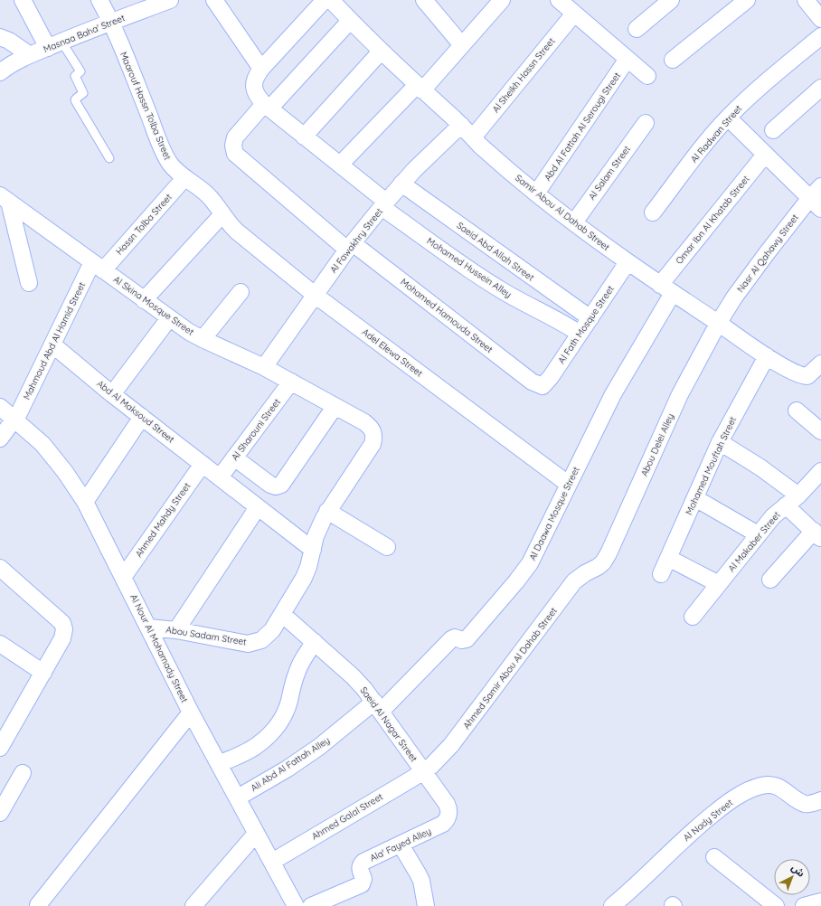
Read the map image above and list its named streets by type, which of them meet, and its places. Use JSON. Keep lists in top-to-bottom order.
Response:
{
  "streets": {
    "street": [
      "Masnaa Baha' Street",
      "Al Sheikh Hassn Street",
      "Maarouf Hassn Tolba Street",
      "Abd Al Fattah Al Serougi Street",
      "Al Radwan Street",
      "Al Salam Street",
      "Samir Abou Al Dahab Street",
      "Omar Ibn Al Khatab Street",
      "Hassn Tolba Street",
      "Al Fawakhry Street",
      "Saeid Abd Allah Street",
      "Nasr Al Qahawy Street",
      "Mohamed Hussein Alley",
      "Al Skina Mosque Street",
      "Mohamed Hamouda Street",
      "Al Fath Mosque Street",
      "Mahmoud Abd Al Hamid Street",
      "Adel Elewa Street",
      "Abd Al Maksoud Street",
      "Al Sharouni Street",
      "Abou Delei Alley",
      "Mohamed Mouftah Street",
      "Al Daawa Mosque Street",
      "Ahmed Mahdy Street",
      "Al Makaber Street",
      "Abou Sadam Street",
      "Al Nour Al Mohamady Street",
      "Ahmed Samir Abou Al Dahab Street",
      "Saeid Al Nagar Street",
      "Ali Abd Al Fattah Alley",
      "Ahmed Galal Street",
      "Al Nady Street",
      "Ala' Fayed Alley"
    ]
  },
  "crossings": [
    ["Masnaa Baha' Street", "Maarouf Hassn Tolba Street"],
    ["Al Sheikh Hassn Street", "Samir Abou Al Dahab Street"],
    ["Maarouf Hassn Tolba Street", "Hassn Tolba Street"],
    ["Maarouf Hassn Tolba Street", "Adel Elewa Street"],
    ["Abd Al Fattah Al Serougi Street", "Samir Abou Al Dahab Street"],
    ["Al Salam Street", "Samir Abou Al Dahab Street"],
    ["Samir Abou Al Dahab Street", "Omar Ibn Al Khatab Street"],
    ["Samir Abou Al Dahab Street", "Al Fawakhry Street"],
    ["Samir Abou Al Dahab Street", "Nasr Al Qahawy Street"],
    ["Samir Abou Al Dahab Street", "Al Fath Mosque Street"],
    ["Samir Abou Al Dahab Street", "Abou Delei Alley"],
    ["Samir Abou Al Dahab Street", "Mohamed Mouftah Street"],
    ["Samir Abou Al Dahab Street", "Al Daawa Mosque Street"],
    ["Omar Ibn Al Khatab Street", "Al Daawa Mosque Street"],
    ["Hassn Tolba Street", "Al Skina Mosque Street"],
    ["Hassn Tolba Street", "Mahmoud Abd Al Hamid Street"],
    ["Al Fawakhry Street", "Saeid Abd Allah Street"],
    ["Al Fawakhry Street", "Mohamed Hussein Alley"],
    ["Al Fawakhry Street", "Al Skina Mosque Street"],
    ["Al Fawakhry Street", "Mohamed Hamouda Street"],
    ["Al Fawakhry Street", "Adel Elewa Street"],
    ["Saeid Abd Allah Street", "Al Fath Mosque Street"],
    ["Nasr Al Qahawy Street", "Abou Delei Alley"],
    ["Mohamed Hussein Alley", "Mohamed Hamouda Street"],
    ["Mohamed Hussein Alley", "Al Fath Mosque Street"],
    ["Al Skina Mosque Street", "Mahmoud Abd Al Hamid Street"],
    ["Al Skina Mosque Street", "Al Sharouni Street"],
    ["Al Skina Mosque Street", "Abou Sadam Street"],
    ["Mohamed Hamouda Street", "Al Fath Mosque Street"],
    ["Mahmoud Abd Al Hamid Street", "Abd Al Maksoud Street"],
    ["Mahmoud Abd Al Hamid Street", "Al Nour Al Mohamady Street"],
    ["Adel Elewa Street", "Al Daawa Mosque Street"],
    ["Abd Al Maksoud Street", "Al Sharouni Street"],
    ["Abd Al Maksoud Street", "Ahmed Mahdy Street"],
    ["Abd Al Maksoud Street", "Abou Sadam Street"],
    ["Abou Delei Alley", "Ahmed Samir Abou Al Dahab Street"],
    ["Al Daawa Mosque Street", "Saeid Al Nagar Street"],
    ["Al Daawa Mosque Street", "Ali Abd Al Fattah Alley"],
    ["Ahmed Mahdy Street", "Al Nour Al Mohamady Street"],
    ["Abou Sadam Street", "Al Nour Al Mohamady Street"],
    ["Abou Sadam Street", "Saeid Al Nagar Street"],
    ["Al Nour Al Mohamady Street", "Ali Abd Al Fattah Alley"],
    ["Al Nour Al Mohamady Street", "Ahmed Galal Street"],
    ["Ahmed Samir Abou Al Dahab Street", "Saeid Al Nagar Street"],
    ["Ahmed Samir Abou Al Dahab Street", "Ahmed Galal Street"],
    ["Saeid Al Nagar Street", "Ali Abd Al Fattah Alley"],
    ["Saeid Al Nagar Street", "Ahmed Galal Street"],
    ["Saeid Al Nagar Street", "Ala' Fayed Alley"]
  ],
  "north": "top right"
}
